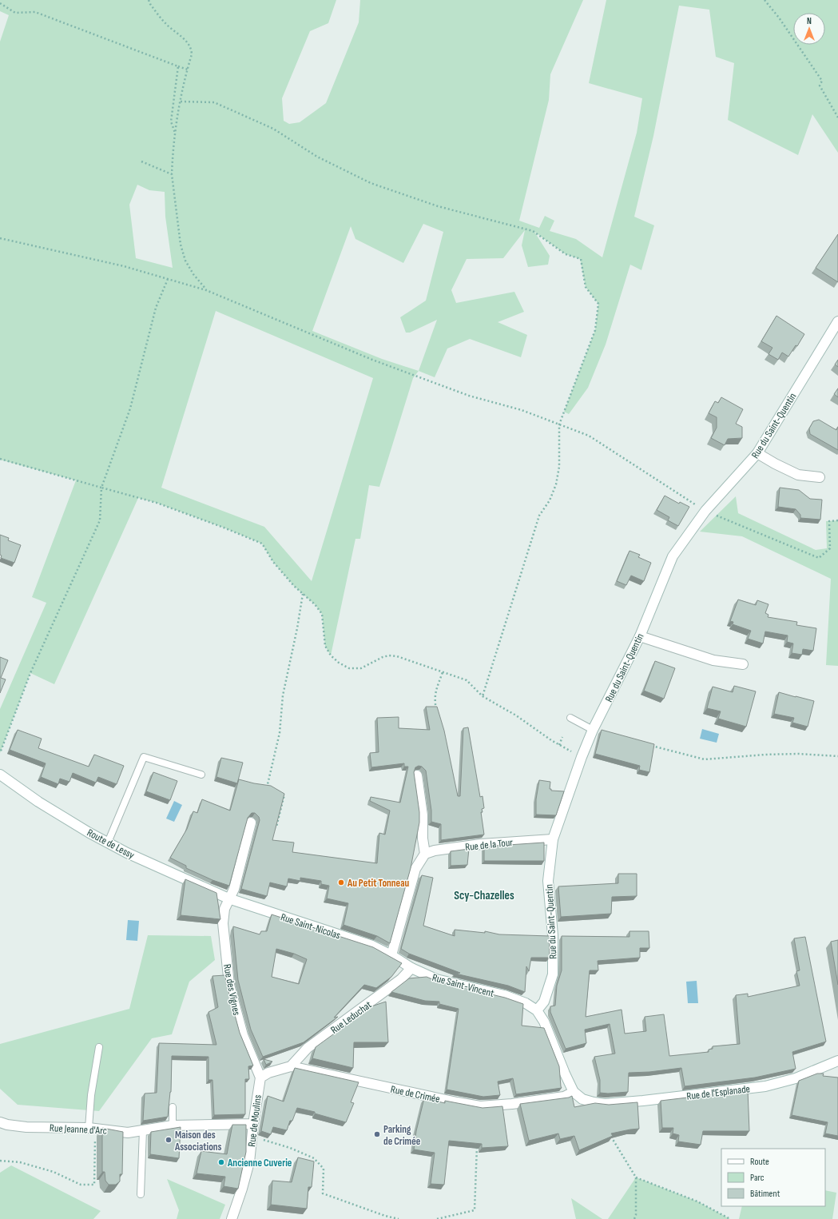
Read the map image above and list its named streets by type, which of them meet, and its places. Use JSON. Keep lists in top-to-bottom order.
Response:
{
  "streets": {
    "street": [
      "Rue du Saint-Quentin",
      "Route de Lessy",
      "Rue de la Tour",
      "Rue Saint-Nicolas",
      "Rue Saint-Vincent",
      "Rue des Vignes",
      "Rue Leduchat",
      "Rue de l'Esplanade",
      "Rue de Crimée",
      "Rue de Moulins",
      "Rue Jeanne d'Arc"
    ]
  },
  "crossings": [
    ["Rue du Saint-Quentin", "Rue de la Tour"],
    ["Rue du Saint-Quentin", "Rue Saint-Vincent"],
    ["Route de Lessy", "Rue Saint-Nicolas"],
    ["Route de Lessy", "Rue des Vignes"],
    ["Rue Saint-Nicolas", "Rue Saint-Vincent"],
    ["Rue Saint-Nicolas", "Rue des Vignes"],
    ["Rue Saint-Vincent", "Rue Leduchat"],
    ["Rue des Vignes", "Rue de Crimée"],
    ["Rue des Vignes", "Rue de Moulins"],
    ["Rue Leduchat", "Rue de Crimée"],
    ["Rue de l'Esplanade", "Rue de Crimée"],
    ["Rue de Crimée", "Rue de Moulins"],
    ["Rue de Moulins", "Rue Jeanne d'Arc"]
  ],
  "districts": ["Scy-Chazelles"],
  "places": [
    "Au Petit Tonneau",
    "Parking de Crimée",
    "Maison des Associations",
    "Ancienne Cuverie"
  ],
  "legend": ["Route", "Parc", "Bâtiment"],
  "north": "top"
}
